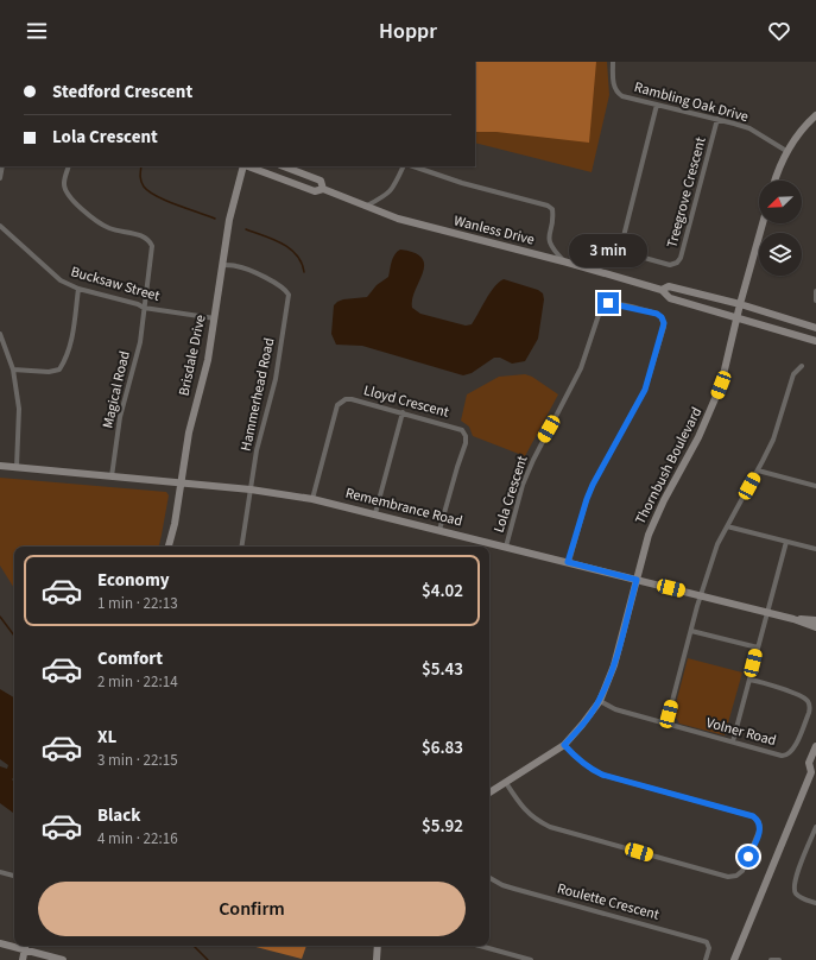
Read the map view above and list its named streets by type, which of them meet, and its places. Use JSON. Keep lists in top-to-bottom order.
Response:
{
  "streets": {
    "street": [
      "Rambling Oak Drive",
      "Treegrove Crescent",
      "Wanless Drive",
      "Bucksaw Street",
      "Brisdale Drive",
      "Magical Road",
      "Hammerhead Road",
      "Lloyd Crescent",
      "Thornbush Boulevard",
      "Lola Crescent",
      "Remembrance Road",
      "Volner Road",
      "Roulette Crescent"
    ]
  },
  "crossings": [
    ["Rambling Oak Drive", "Treegrove Crescent"],
    ["Wanless Drive", "Thornbush Boulevard"],
    ["Bucksaw Street", "Brisdale Drive"],
    ["Bucksaw Street", "Magical Road"],
    ["Brisdale Drive", "Hammerhead Road"],
    ["Brisdale Drive", "Remembrance Road"],
    ["Magical Road", "Remembrance Road"],
    ["Hammerhead Road", "Remembrance Road"],
    ["Lloyd Crescent", "Remembrance Road"],
    ["Thornbush Boulevard", "Remembrance Road"],
    ["Thornbush Boulevard", "Volner Road"],
    ["Lola Crescent", "Remembrance Road"]
  ],
  "north": "bottom left",
  "page": {
    "header": "Hoppr",
    "banner": ["Stedford Crescent", "Lola Crescent"],
    "bubble": "3 min",
    "list": [
      {
        "name": "Economy",
        "note": "1 min · 22:13",
        "value": "$4.02"
      },
      {
        "name": "Comfort",
        "note": "2 min · 22:14",
        "value": "$5.43"
      },
      {
        "name": "XL",
        "note": "3 min · 22:15",
        "value": "$6.83"
      },
      {
        "name": "Black",
        "note": "4 min · 22:16",
        "value": "$5.92"
      }
    ],
    "buttons": "Confirm"
  }
}
